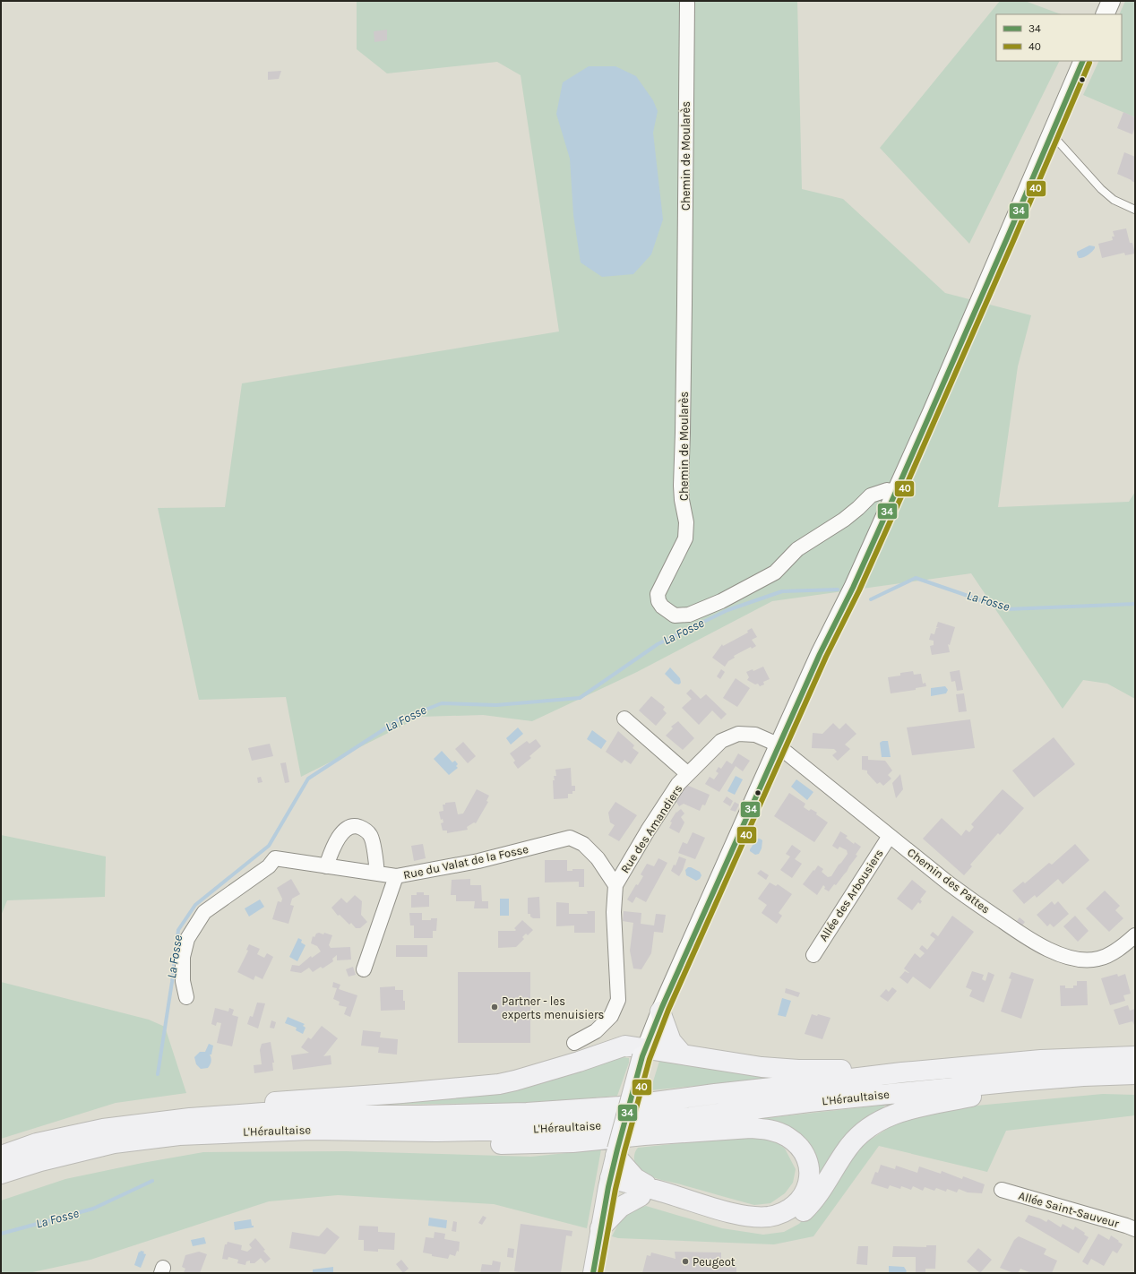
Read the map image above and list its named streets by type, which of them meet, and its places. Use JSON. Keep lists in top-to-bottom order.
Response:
{
  "streets": {
    "highway": ["L'Héraultaise"],
    "street": [
      "Chemin de Moularès",
      "Rue des Amandiers",
      "Rue du Valat de la Fosse",
      "Chemin des Pattes",
      "Allée des Arbousiers",
      "Allée Saint-Sauveur"
    ]
  },
  "crossings": [
    ["Rue des Amandiers", "Rue du Valat de la Fosse"],
    ["Rue des Amandiers", "Chemin des Pattes"],
    ["Chemin des Pattes", "Allée des Arbousiers"]
  ],
  "water": ["La Fosse"],
  "places": ["Partner - les experts menuisiers", "Peugeot"],
  "lines": ["transit line 34", "transit line 40"],
  "legend": ["34", "40"]
}
